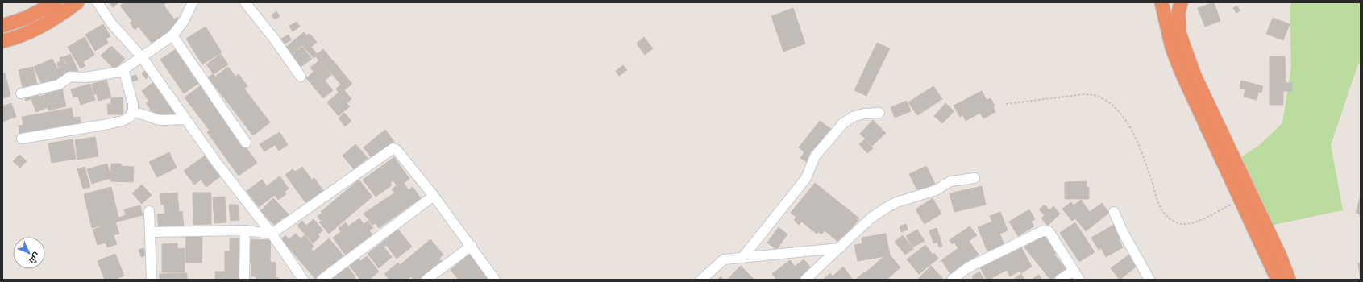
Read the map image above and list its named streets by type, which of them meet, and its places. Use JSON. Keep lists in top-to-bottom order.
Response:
{
  "north": "bottom right"
}
